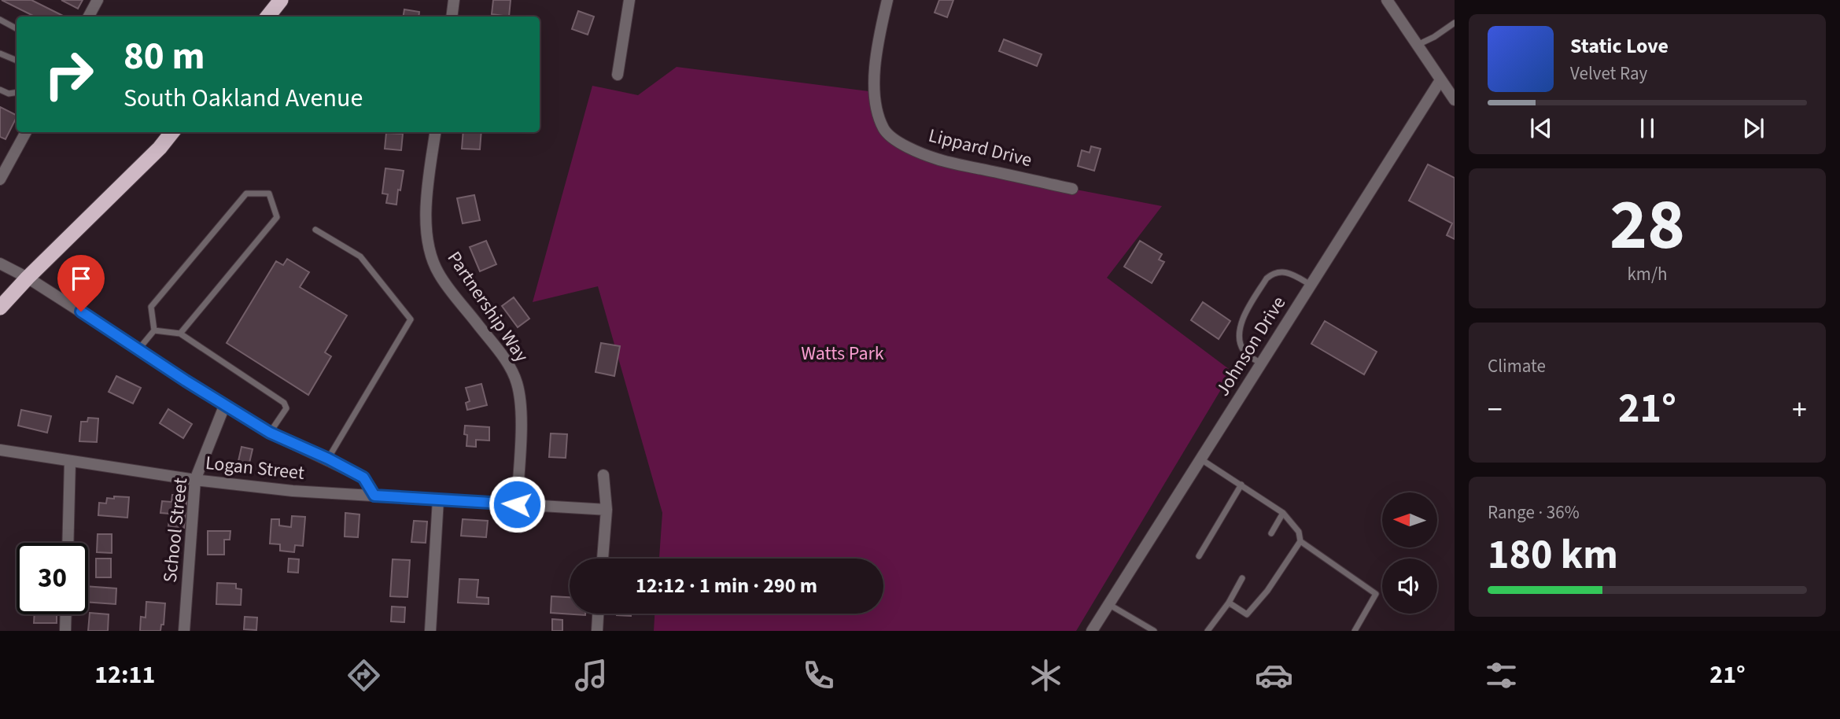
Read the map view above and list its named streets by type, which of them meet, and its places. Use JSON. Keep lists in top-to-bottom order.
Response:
{
  "streets": {
    "street": [
      "Lippard Drive",
      "Partnership Way",
      "Johnson Drive",
      "Logan Street",
      "School Street"
    ]
  },
  "crossings": [
    ["Partnership Way", "Logan Street"],
    ["Logan Street", "School Street"]
  ],
  "parks": ["Watts Park"],
  "north": "left",
  "page": {
    "turn": ["80 m", "South Oakland Avenue"],
    "song": ["Static Love", "Velvet Ray"],
    "tile": [
      ["28", "km/h"],
      "Climate",
      ["Range · 36%", "180 km"]
    ],
    "heat": ["−", "21°", "+"],
    "limit": "30",
    "trip": "12:12 · 1 min · 290 m",
    "tabs": ["12:11", "21°"]
  }
}
